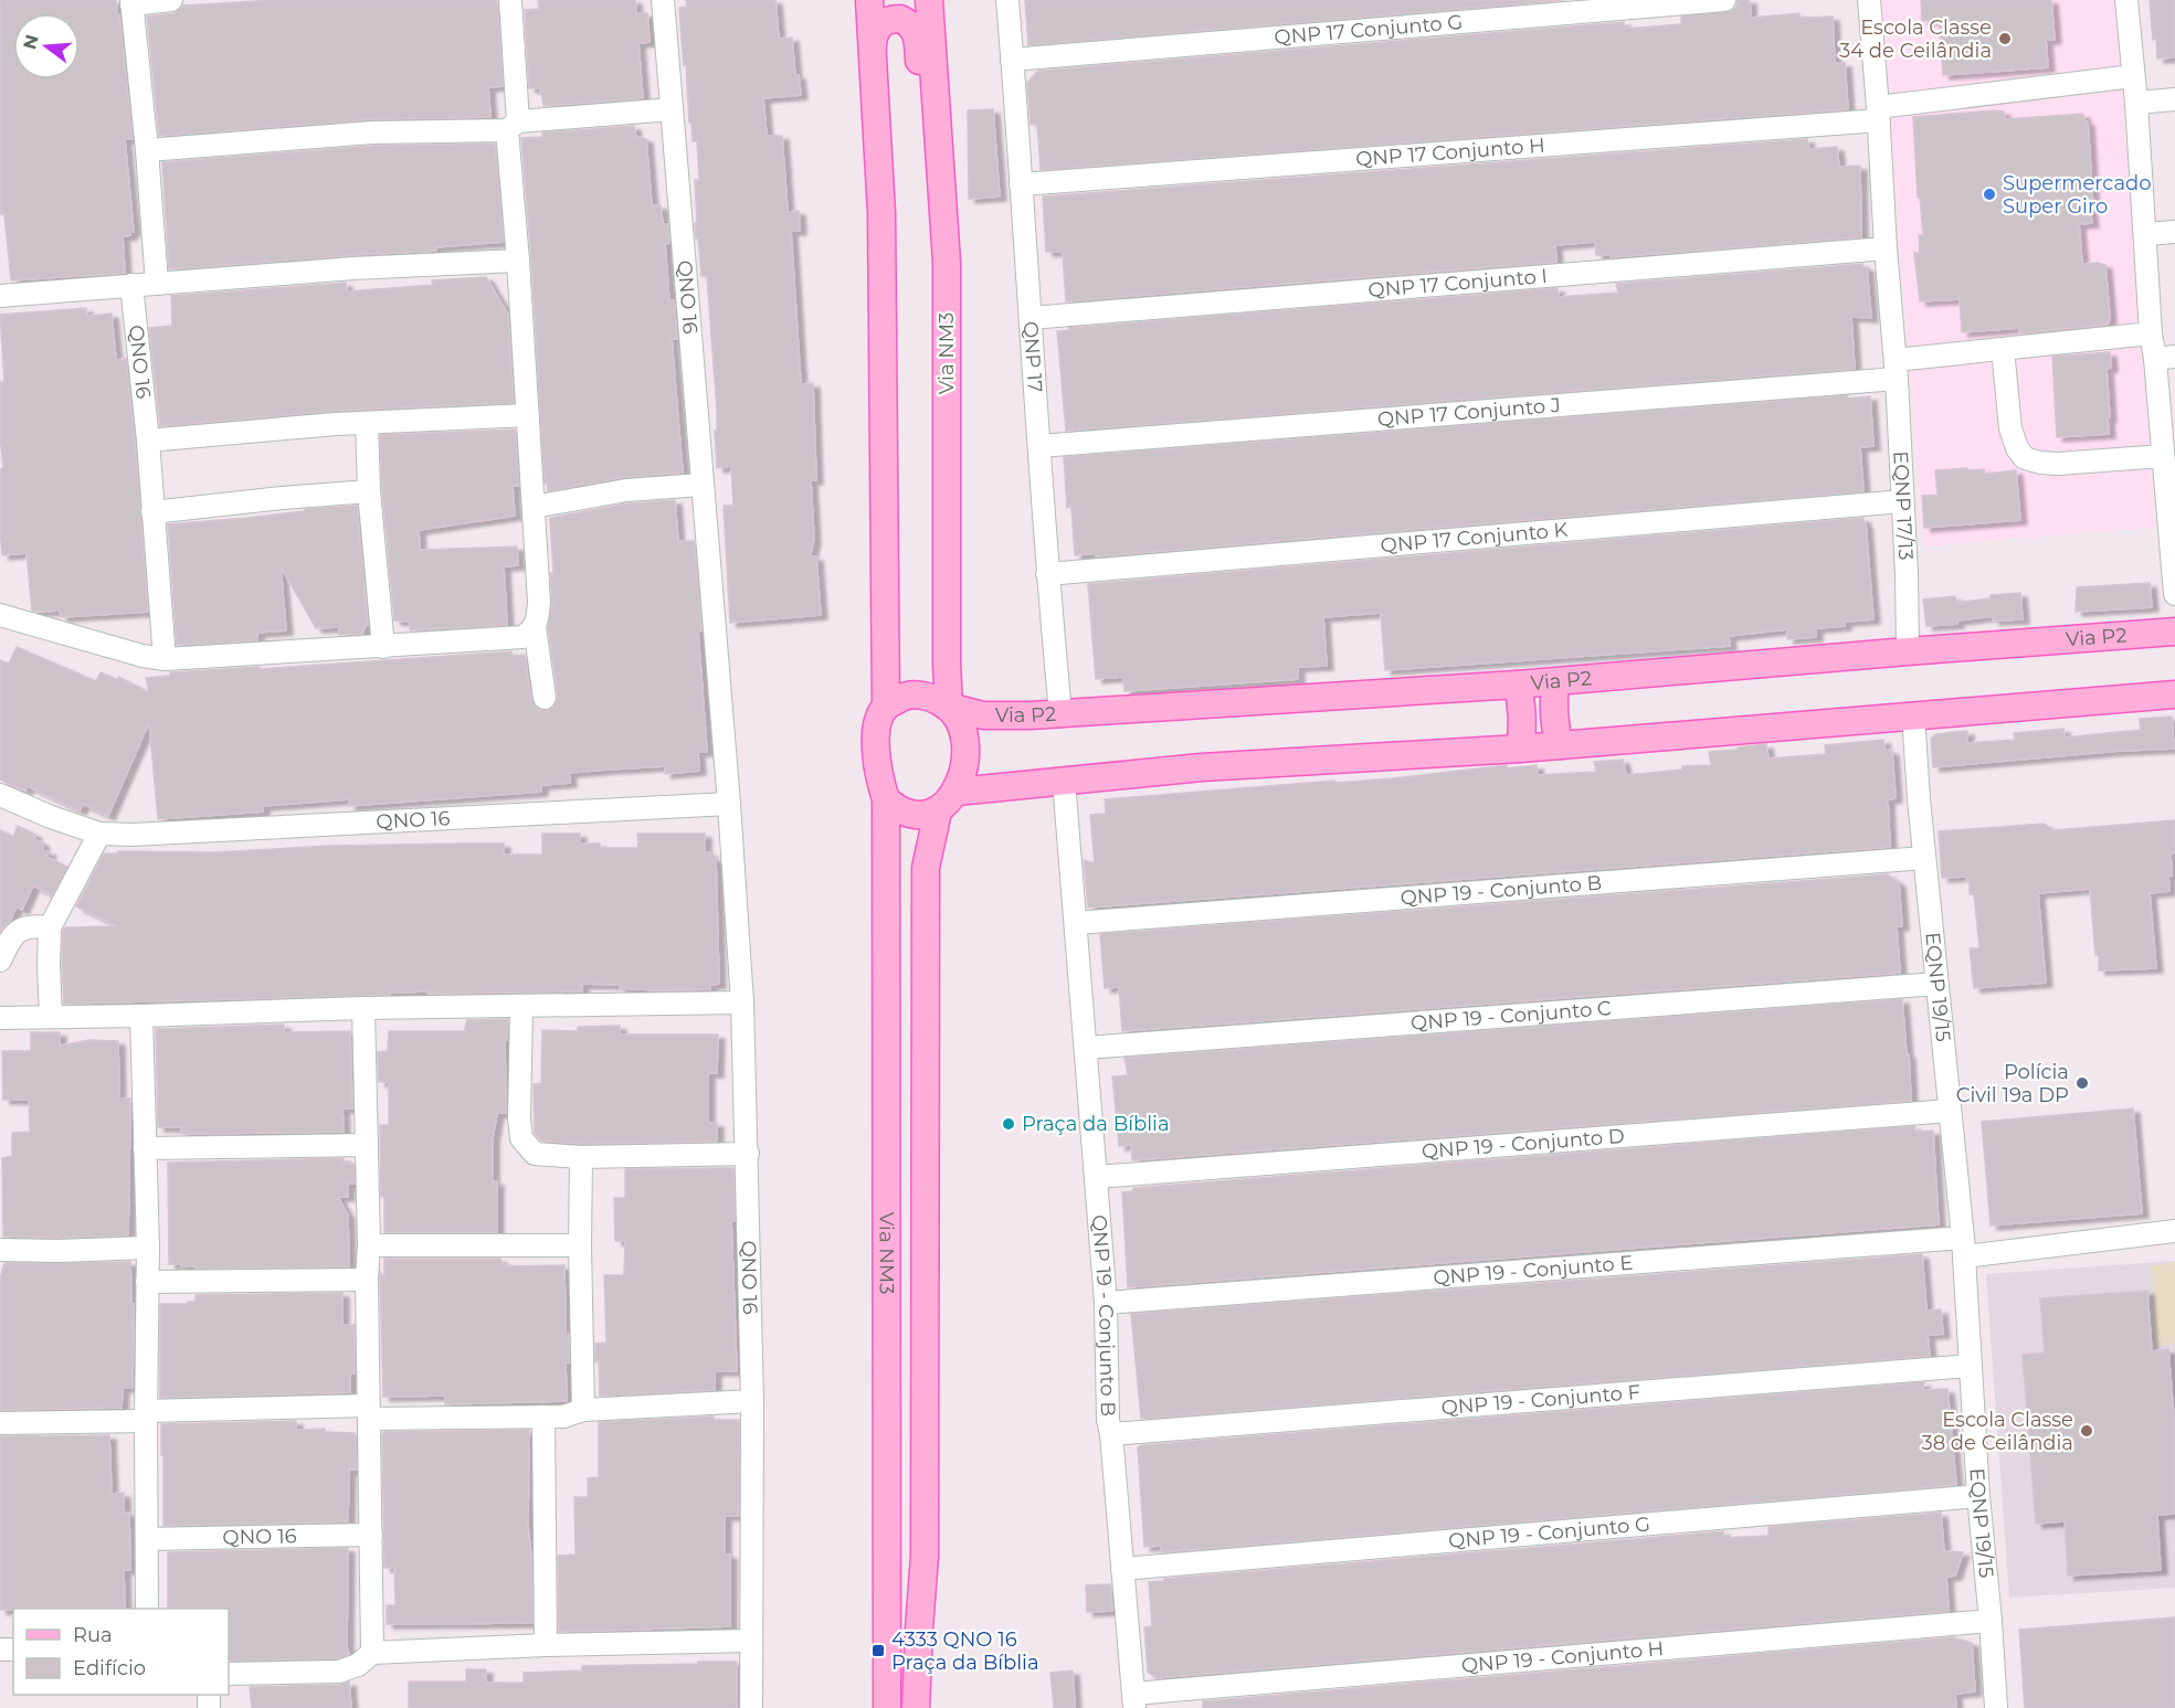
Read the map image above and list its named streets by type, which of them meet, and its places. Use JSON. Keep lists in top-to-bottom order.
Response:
{
  "streets": {
    "main road": ["Via NM3", "Via P2"],
    "street": [
      "QNP 17 Conjunto G",
      "QNP 17 Conjunto H",
      "QNP 17 Conjunto I",
      "QNO 16",
      "QNP 17",
      "QNP 17 Conjunto J",
      "EQNP 17/13",
      "QNP 17 Conjunto K",
      "QNP 19 - Conjunto B",
      "EQNP 19/15",
      "QNP 19 - Conjunto C",
      "QNP 19 - Conjunto D",
      "QNP 19 - Conjunto E",
      "QNP 19 - Conjunto F",
      "QNP 19 - Conjunto G",
      "QNP 19 - Conjunto H"
    ]
  },
  "crossings": [
    ["QNP 17 Conjunto G", "QNP 17"],
    ["QNP 17 Conjunto H", "QNP 17"],
    ["QNP 17 Conjunto H", "EQNP 17/13"],
    ["QNP 17 Conjunto I", "QNP 17"],
    ["QNP 17 Conjunto I", "EQNP 17/13"],
    ["Via NM3", "Via P2"],
    ["QNP 17", "QNP 17 Conjunto J"],
    ["QNP 17", "QNP 17 Conjunto K"],
    ["QNP 17", "Via P2"],
    ["QNP 17 Conjunto J", "EQNP 17/13"],
    ["EQNP 17/13", "QNP 17 Conjunto K"],
    ["EQNP 17/13", "Via P2"],
    ["QNP 19 - Conjunto B", "EQNP 19/15"],
    ["QNP 19 - Conjunto B", "QNP 19 - Conjunto C"],
    ["QNP 19 - Conjunto B", "QNP 19 - Conjunto D"],
    ["QNP 19 - Conjunto B", "QNP 19 - Conjunto E"],
    ["QNP 19 - Conjunto B", "QNP 19 - Conjunto F"],
    ["QNP 19 - Conjunto B", "QNP 19 - Conjunto G"],
    ["QNP 19 - Conjunto B", "QNP 19 - Conjunto H"],
    ["EQNP 19/15", "QNP 19 - Conjunto C"],
    ["EQNP 19/15", "QNP 19 - Conjunto D"],
    ["EQNP 19/15", "QNP 19 - Conjunto E"],
    ["EQNP 19/15", "QNP 19 - Conjunto F"],
    ["EQNP 19/15", "QNP 19 - Conjunto G"],
    ["EQNP 19/15", "QNP 19 - Conjunto H"]
  ],
  "places": {
    "other": [
      "Escola Classe 34 de Ceilândia",
      "Supermercado Super Giro",
      "Polícia Civil 19a DP",
      "Praça da Bíblia",
      "Escola Classe 38 de Ceilândia"
    ],
    "transit": ["4333 QNO 16 Praça da Bíblia"]
  },
  "legend": ["Rua", "Edifício"],
  "north": "left"
}
